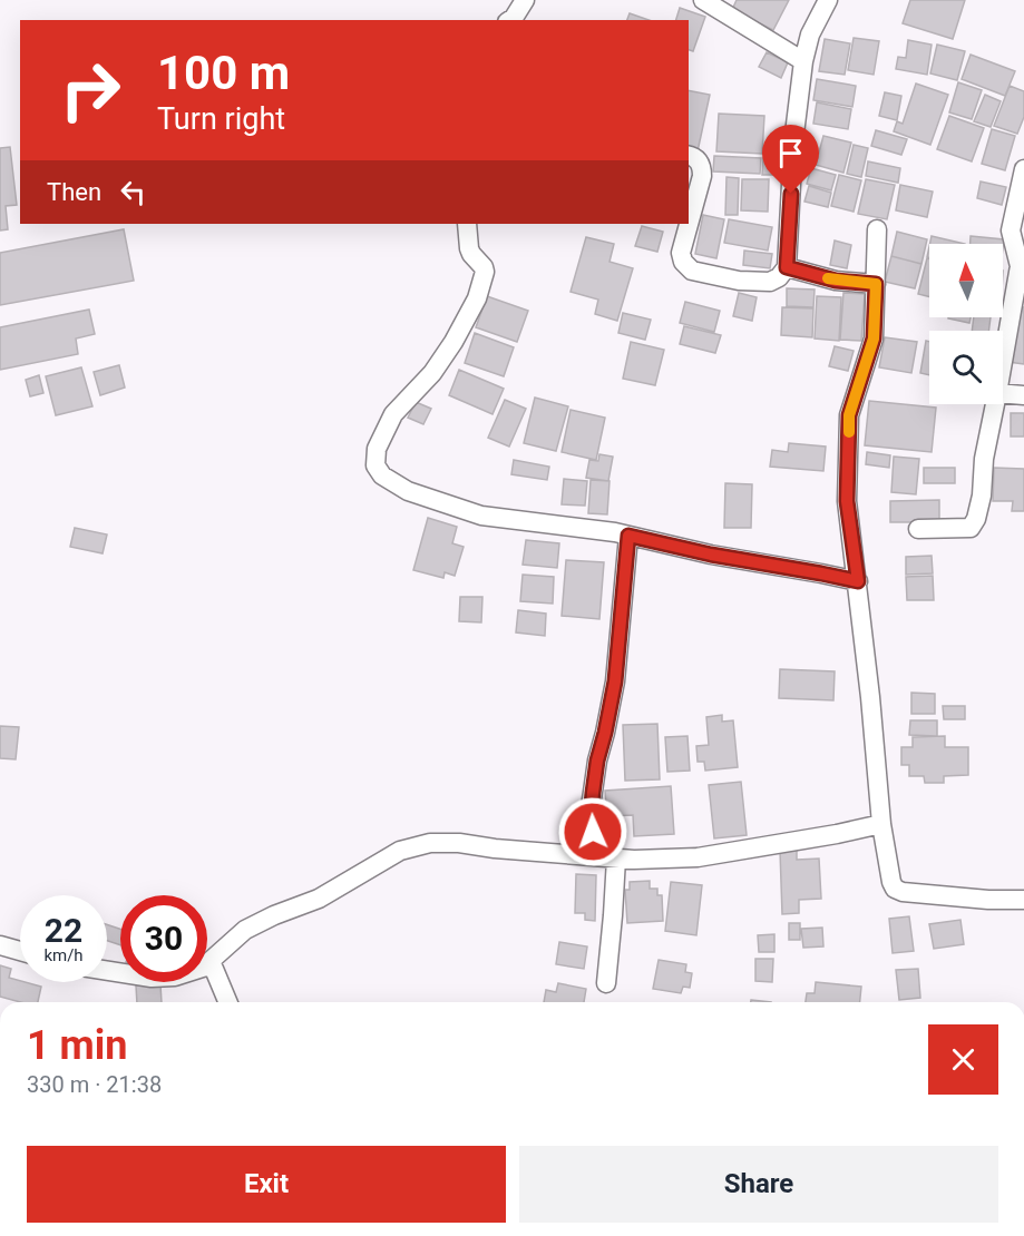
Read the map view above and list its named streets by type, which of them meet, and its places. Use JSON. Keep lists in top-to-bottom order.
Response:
{
  "north": "top",
  "page": {
    "turn": ["100 m", "Turn right"],
    "then": "Then",
    "speed": "22 km/h",
    "limit": "30",
    "heading": ["1 min", "330 m · 21:38"],
    "buttons": ["Exit", "Share"]
  }
}
